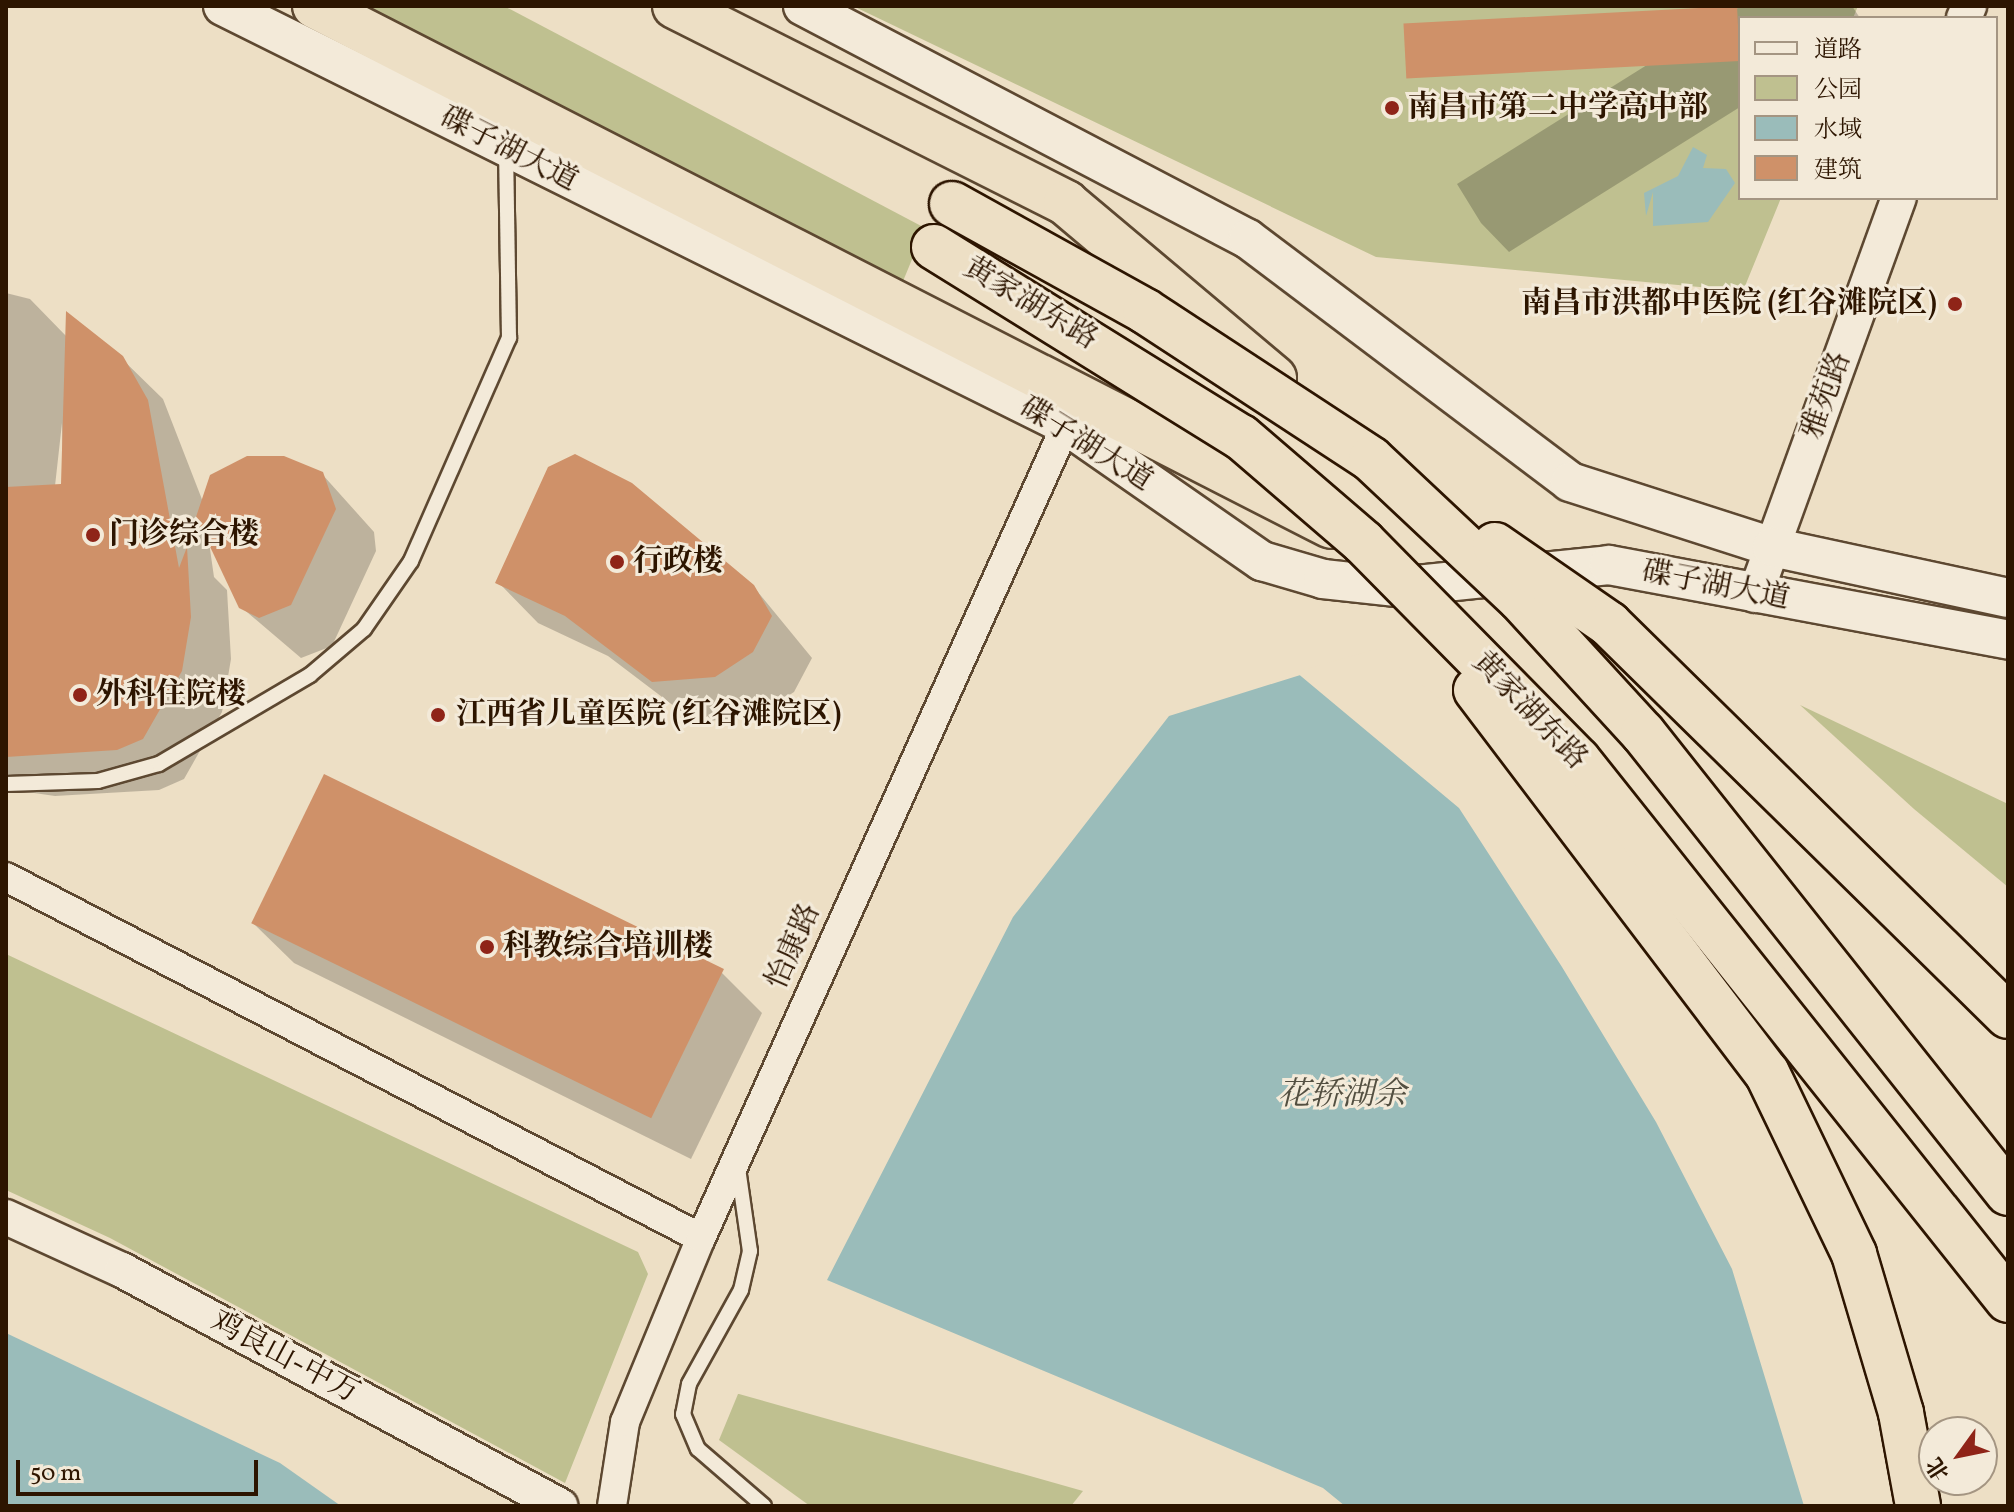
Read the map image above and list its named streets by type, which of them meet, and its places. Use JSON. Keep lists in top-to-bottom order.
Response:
{
  "streets": {
    "highway": ["黄家湖东路"],
    "main road": ["碟子湖大道"],
    "street": ["雅苑路", "怡康路", "鸡良山-中万"]
  },
  "crossings": [
    ["碟子湖大道", "雅苑路"],
    ["碟子湖大道", "怡康路"]
  ],
  "water": ["花轿湖余"],
  "places": [
    "南昌市第二中学高中部",
    "南昌市洪都中医院 (红谷滩院区)",
    "门诊综合楼",
    "行政楼",
    "外科住院楼",
    "江西省儿童医院 (红谷滩院区)",
    "科教综合培训楼"
  ],
  "legend": [
    "道路",
    "公园",
    "水域",
    "建筑"
  ],
  "scale_bar": "50 m",
  "north": "bottom left"
}
